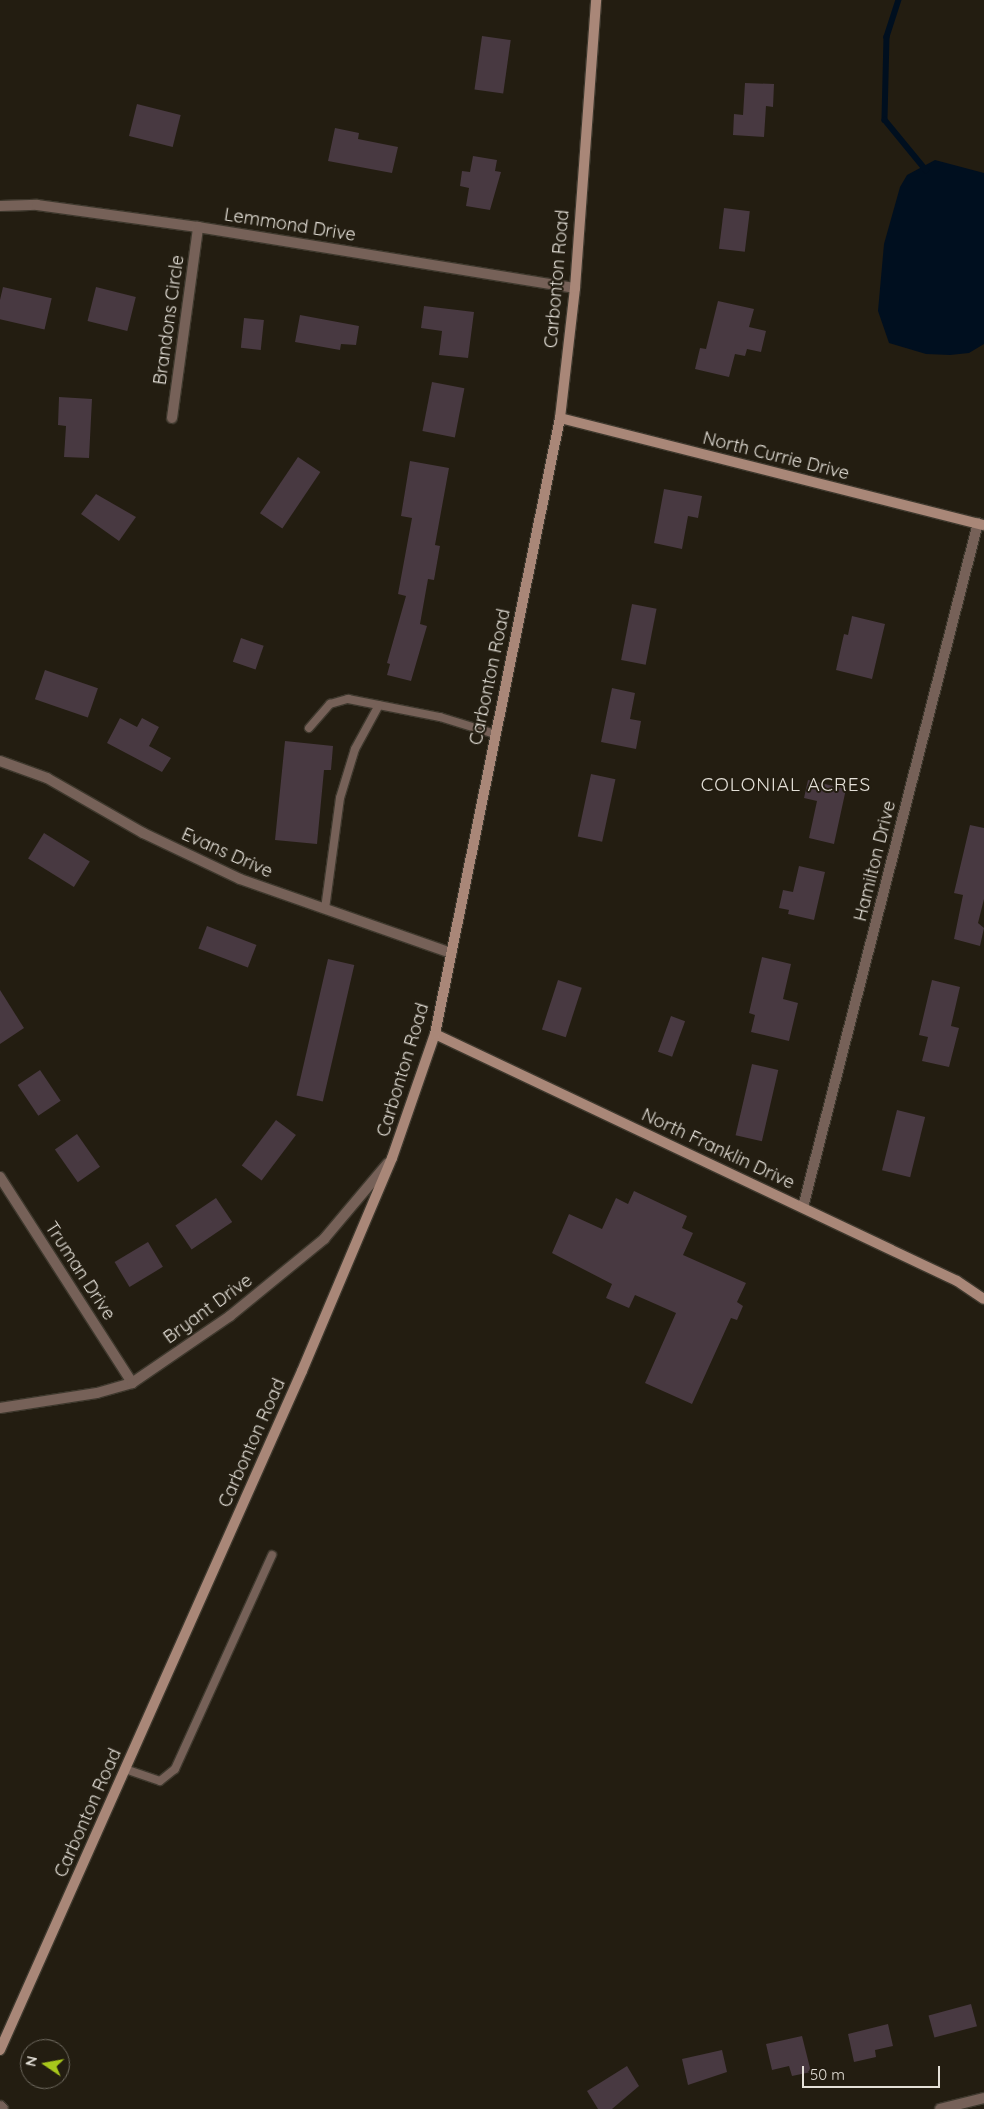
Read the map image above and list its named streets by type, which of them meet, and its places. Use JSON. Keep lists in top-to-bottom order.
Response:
{
  "streets": {
    "street": [
      "Lemmond Drive",
      "Carbonton Road",
      "Brandons Circle",
      "North Currie Drive",
      "Evans Drive",
      "Hamilton Drive",
      "North Franklin Drive",
      "Truman Drive",
      "Bryant Drive"
    ]
  },
  "crossings": [
    ["Lemmond Drive", "Carbonton Road"],
    ["Lemmond Drive", "Brandons Circle"],
    ["Carbonton Road", "North Currie Drive"],
    ["Carbonton Road", "Evans Drive"],
    ["Carbonton Road", "North Franklin Drive"],
    ["Carbonton Road", "Bryant Drive"],
    ["North Currie Drive", "Hamilton Drive"],
    ["Hamilton Drive", "North Franklin Drive"],
    ["Truman Drive", "Bryant Drive"]
  ],
  "districts": ["COLONIAL ACRES"],
  "scale_bar": "50 m",
  "north": "left"
}
